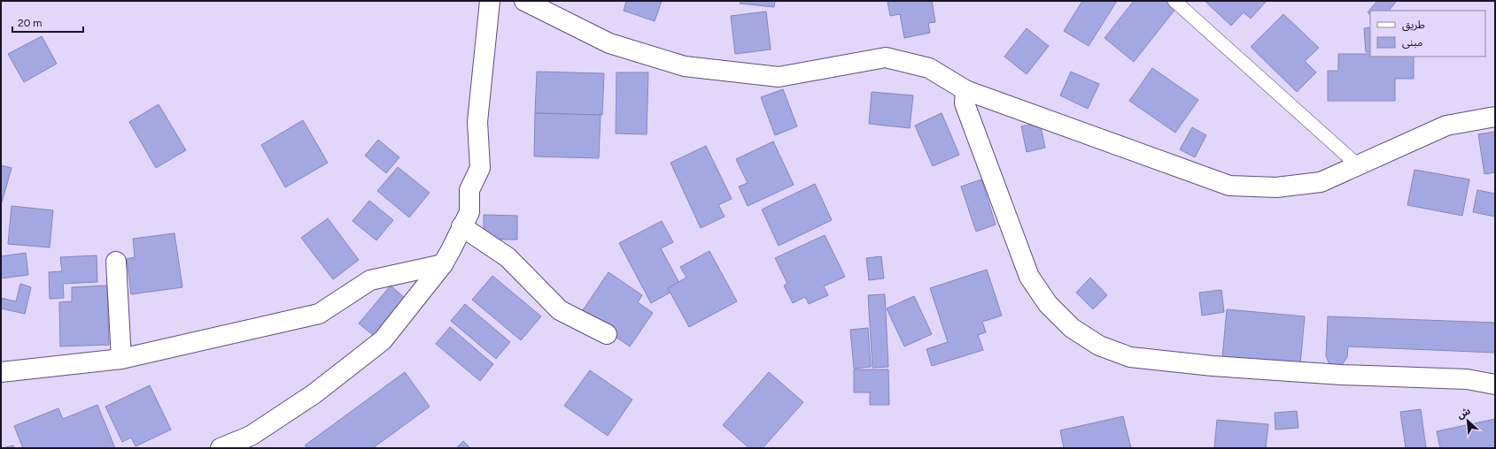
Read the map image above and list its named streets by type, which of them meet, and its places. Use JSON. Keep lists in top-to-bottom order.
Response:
{
  "legend": ["طريق", "مبنى"],
  "scale_bar": "20 m",
  "north": "top left"
}
